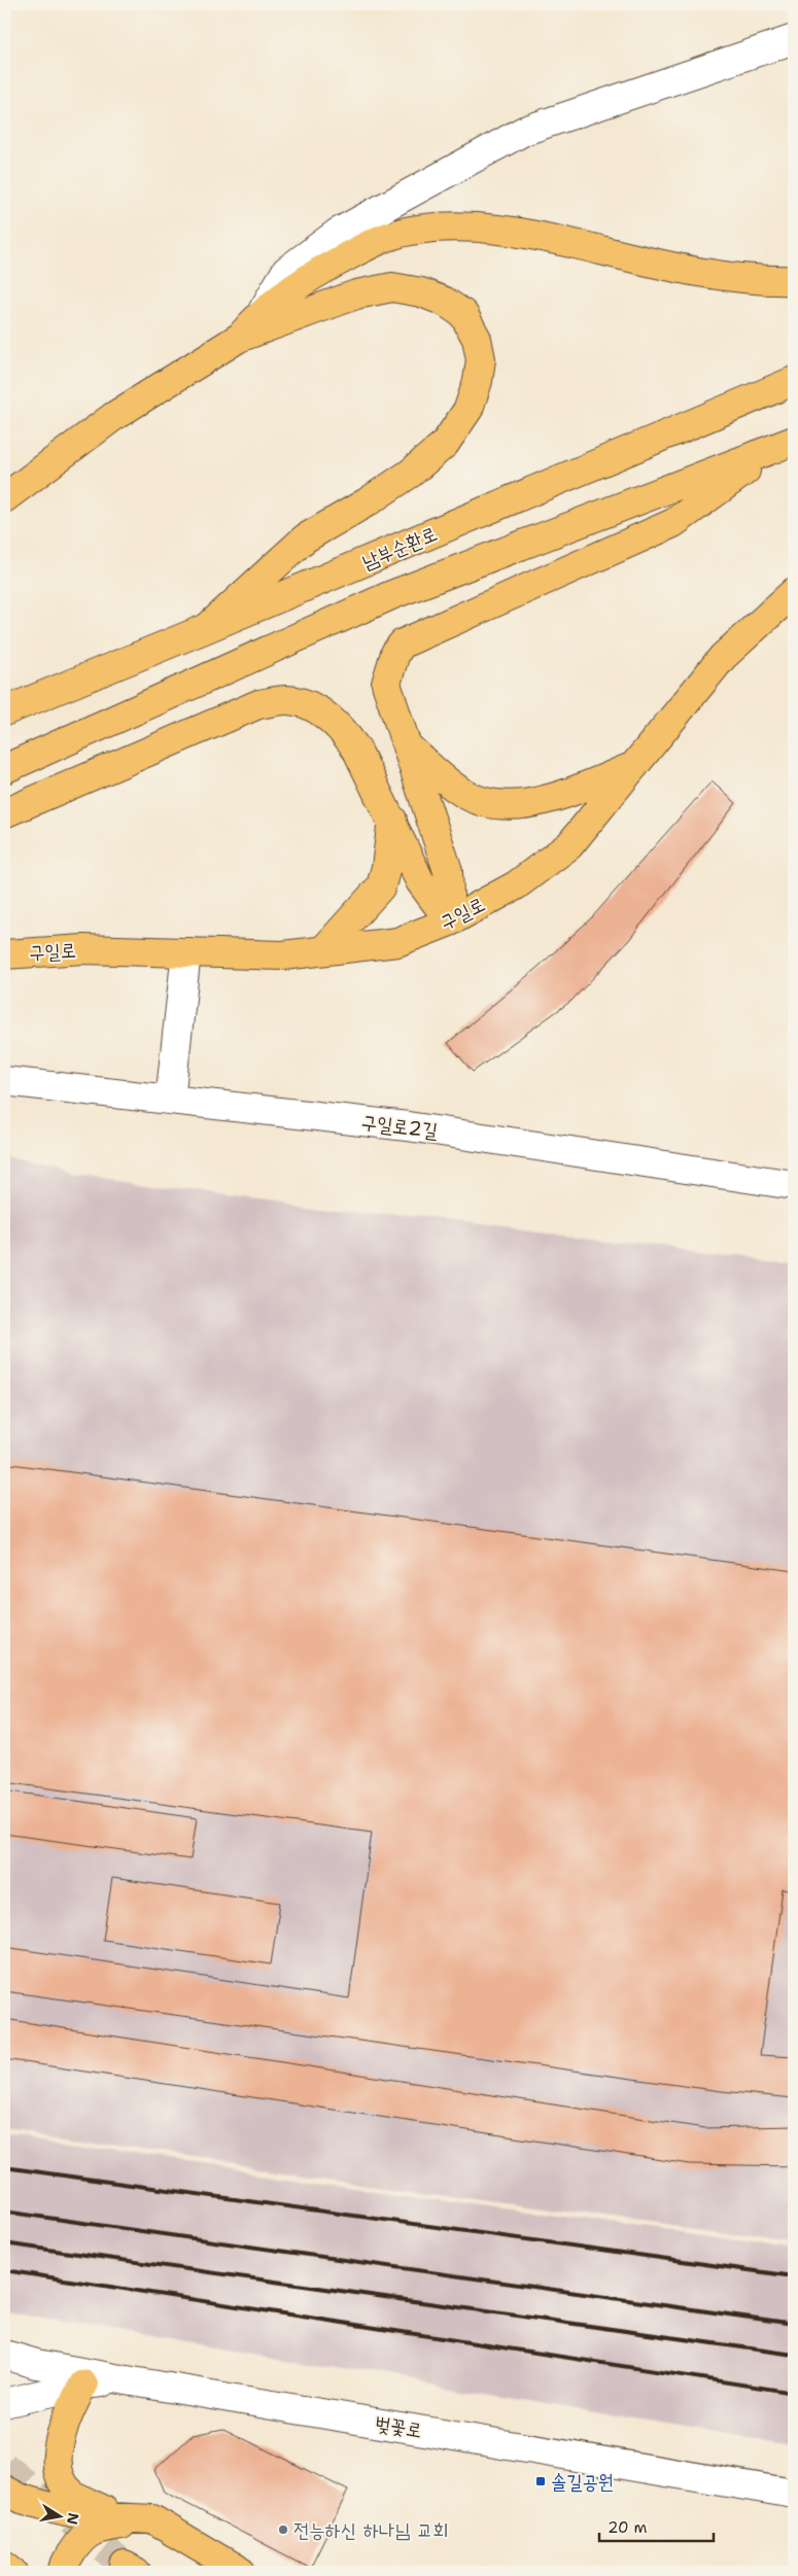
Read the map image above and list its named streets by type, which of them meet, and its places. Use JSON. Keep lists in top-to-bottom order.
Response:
{
  "streets": {
    "main road": ["남부순환로", "구일로"],
    "street": ["구일로2길", "벚꽃로"]
  },
  "places": {
    "transit": ["솔길공원"],
    "other": ["전능하신 하나님 교회"]
  },
  "scale_bar": "20 m",
  "north": "right"
}
